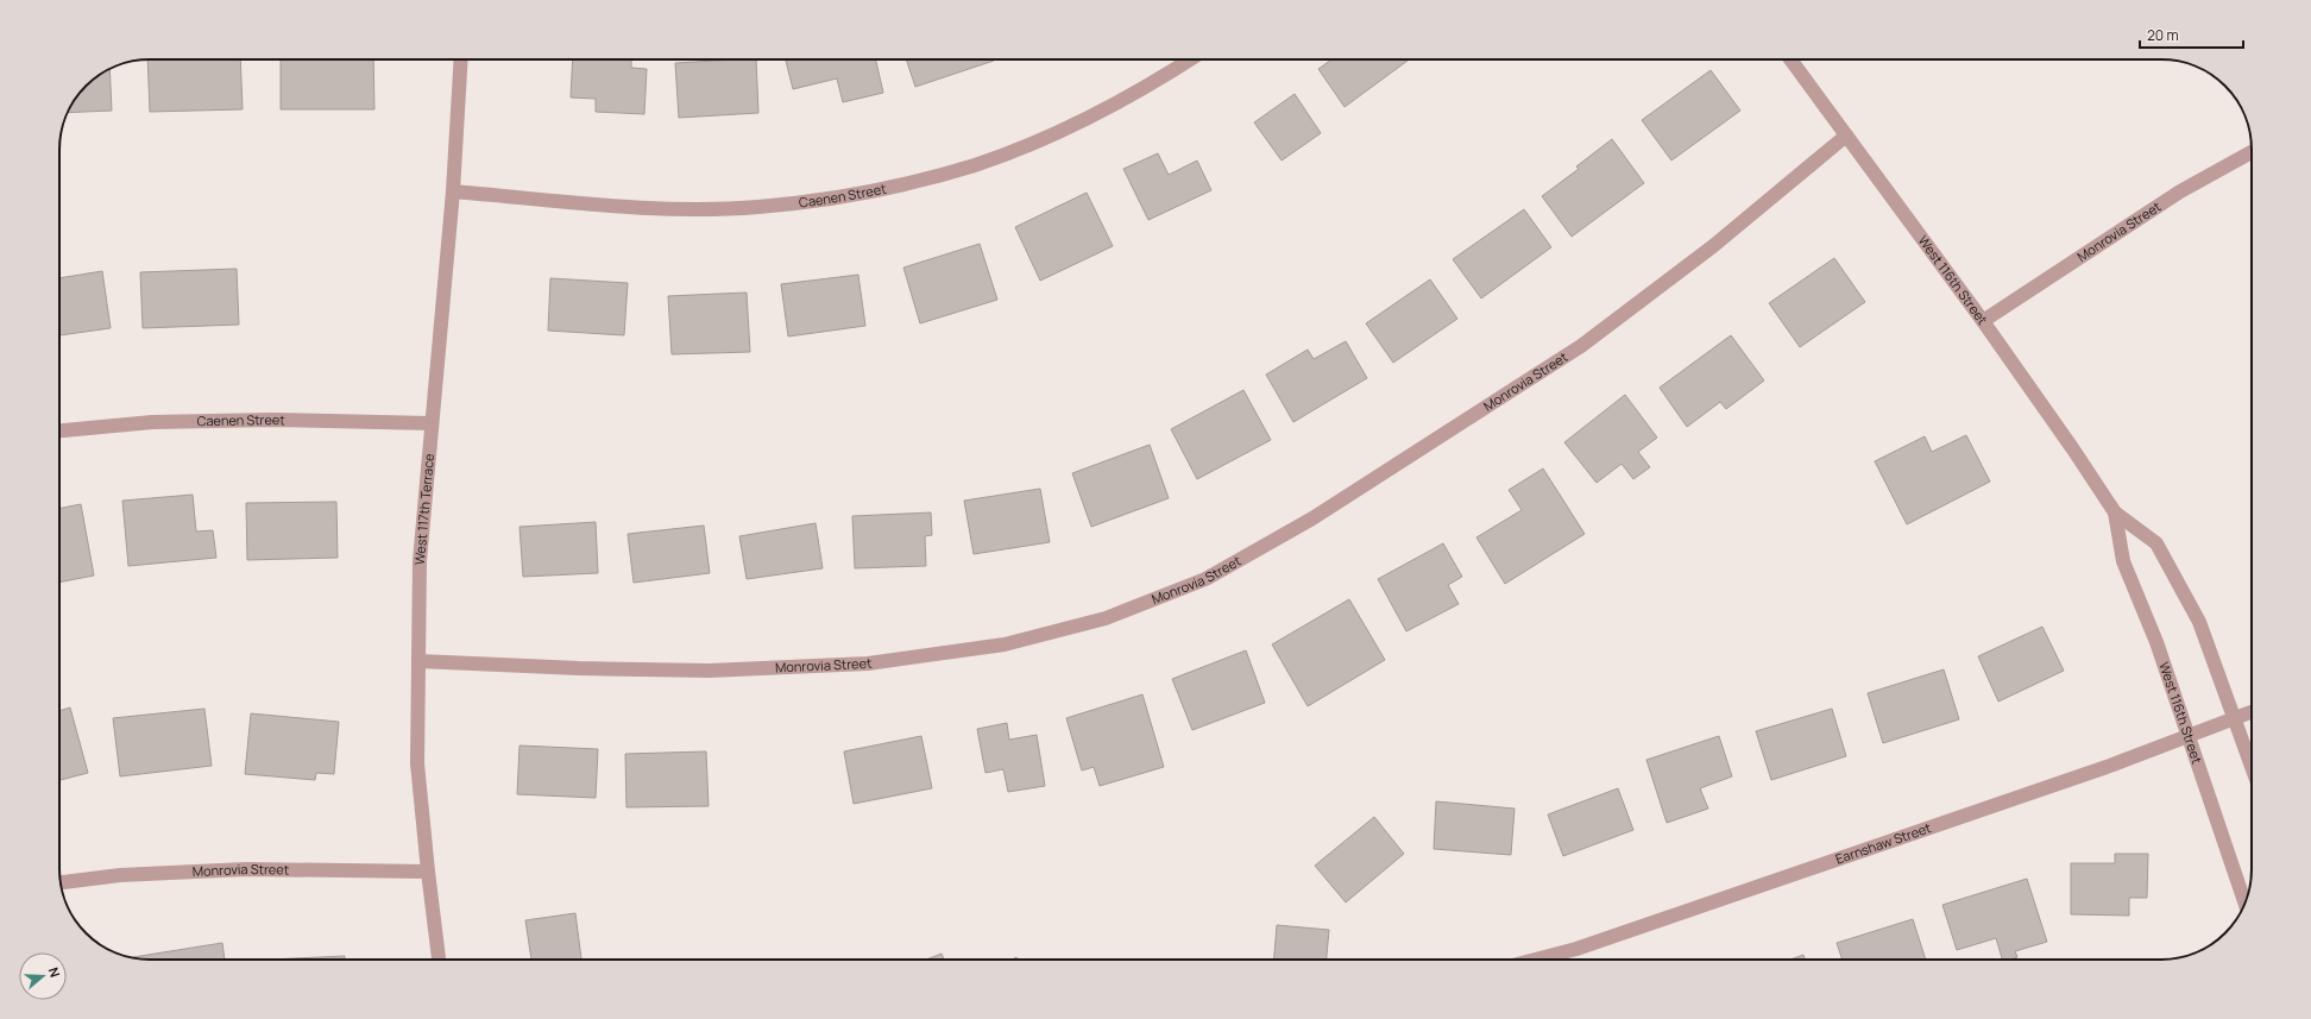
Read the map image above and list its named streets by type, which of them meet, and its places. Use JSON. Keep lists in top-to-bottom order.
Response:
{
  "streets": {
    "street": [
      "Caenen Street",
      "Monrovia Street",
      "West 116th Street",
      "West 117th Terrace",
      "Earnshaw Street"
    ]
  },
  "crossings": [
    ["Caenen Street", "West 117th Terrace"],
    ["Monrovia Street", "West 116th Street"],
    ["Monrovia Street", "West 117th Terrace"],
    ["West 116th Street", "Earnshaw Street"]
  ],
  "scale_bar": "20 m",
  "north": "right"
}
